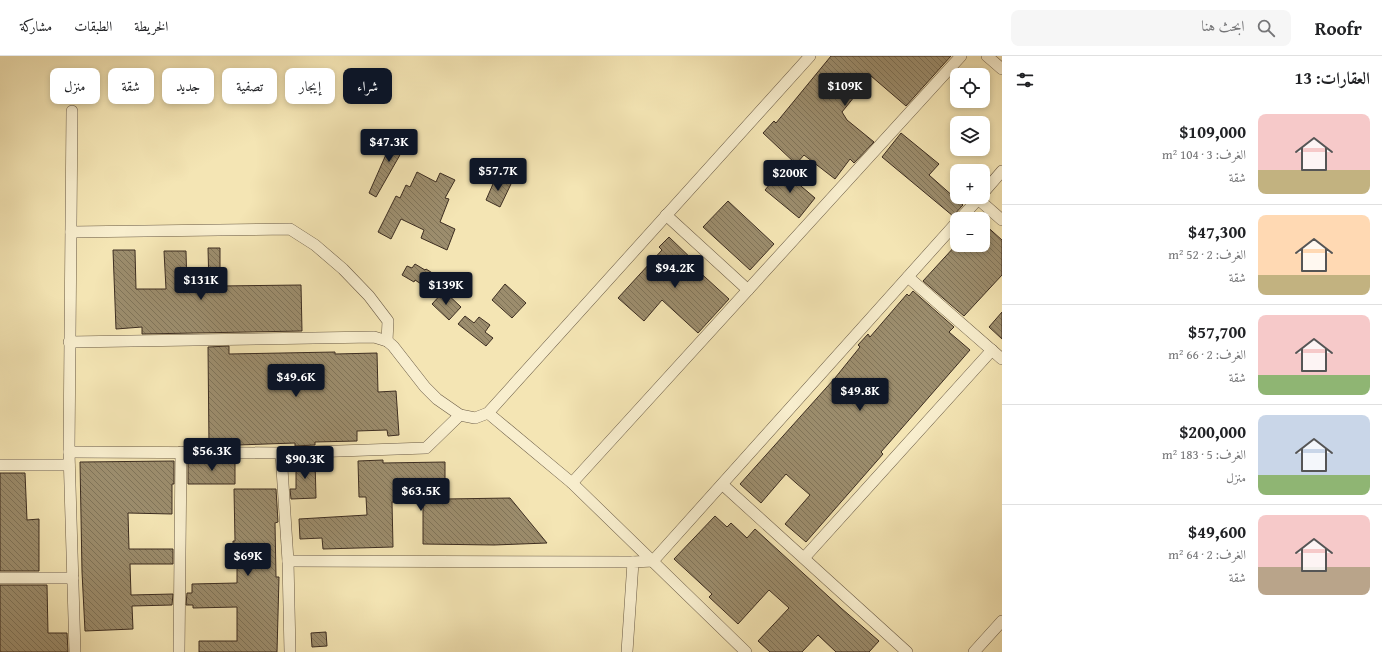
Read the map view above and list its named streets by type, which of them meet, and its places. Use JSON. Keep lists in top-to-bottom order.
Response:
{
  "page": {
    "header": "Roofr",
    "search": "ابحث هنا",
    "nav": ["الخريطة", "الطبقات", "مشاركة"],
    "heading": "العقارات: 13",
    "map_buttons": ["+", "−"],
    "chip": [
      "شراء",
      "إيجار",
      "تصفية",
      "جديد",
      "شقة",
      "منزل"
    ],
    "price": [
      "$109K",
      "$47.3K",
      "$57.7K",
      "$200K",
      "$94.2K",
      "$131K",
      "$139K",
      "$49.6K",
      "$49.8K",
      "$56.3K",
      "$90.3K",
      "$63.5K",
      "$69K"
    ],
    "list": [
      {
        "name": "$109,000",
        "note": "الغرف: 3 · 104 m² · شقة"
      },
      {
        "name": "$47,300",
        "note": "الغرف: 2 · 52 m² · شقة"
      },
      {
        "name": "$57,700",
        "note": "الغرف: 2 · 66 m² · شقة"
      },
      {
        "name": "$200,000",
        "note": "الغرف: 5 · 183 m² · منزل"
      },
      {
        "name": "$49,600",
        "note": "الغرف: 2 · 64 m² · شقة"
      }
    ]
  }
}
